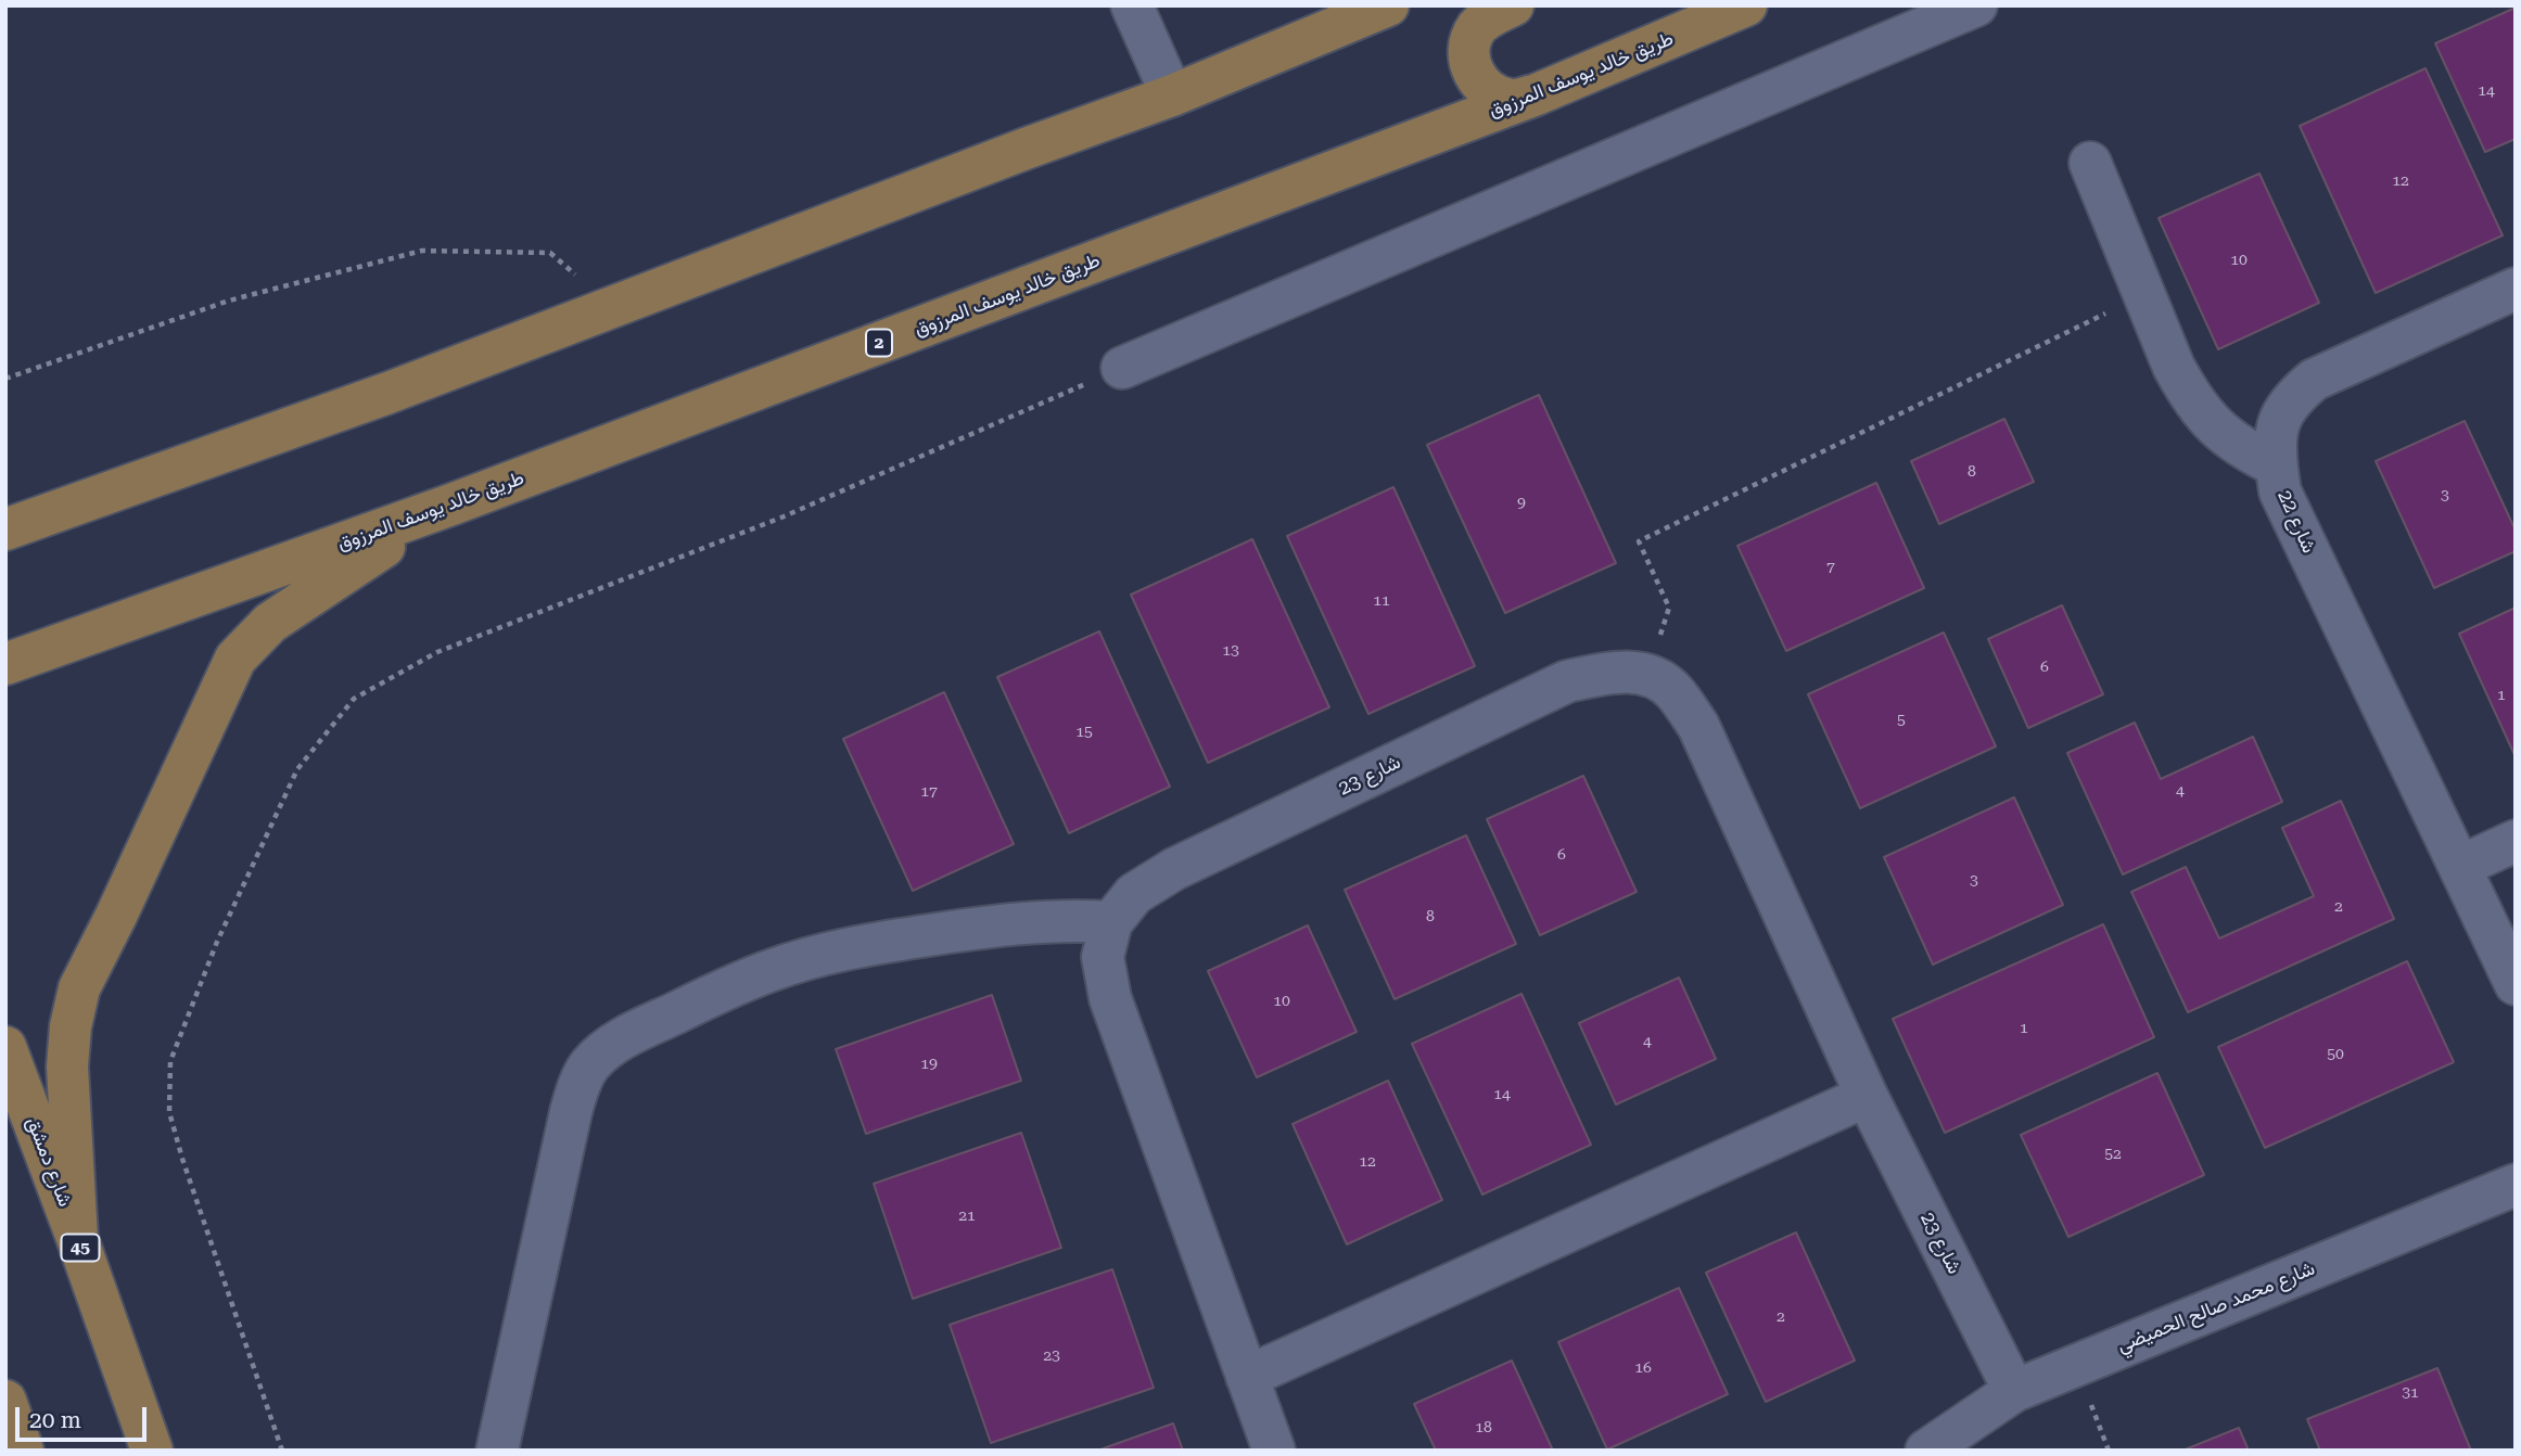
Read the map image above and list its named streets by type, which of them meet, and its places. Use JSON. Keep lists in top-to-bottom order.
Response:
{
  "streets": {
    "main road": [
      "طريق خالد يوسف المرزوق",
      "2",
      "شارع دمشق",
      "45"
    ],
    "street": ["شارع 22", "شارع 23", "شارع محمد صالح الحميضي"]
  },
  "crossings": [
    ["شارع 23", "شارع محمد صالح الحميضي"]
  ],
  "house_numbers": [
    "14",
    "12",
    "10",
    "8",
    "3",
    "9",
    "7",
    "11",
    "13",
    "6",
    "1",
    "5",
    "15",
    "4",
    "17",
    "6",
    "3",
    "2",
    "8",
    "10",
    "1",
    "4",
    "50",
    "19",
    "14",
    "52",
    "12",
    "21",
    "2",
    "23",
    "16",
    "31",
    "18"
  ],
  "scale_bar": "20 m"
}
